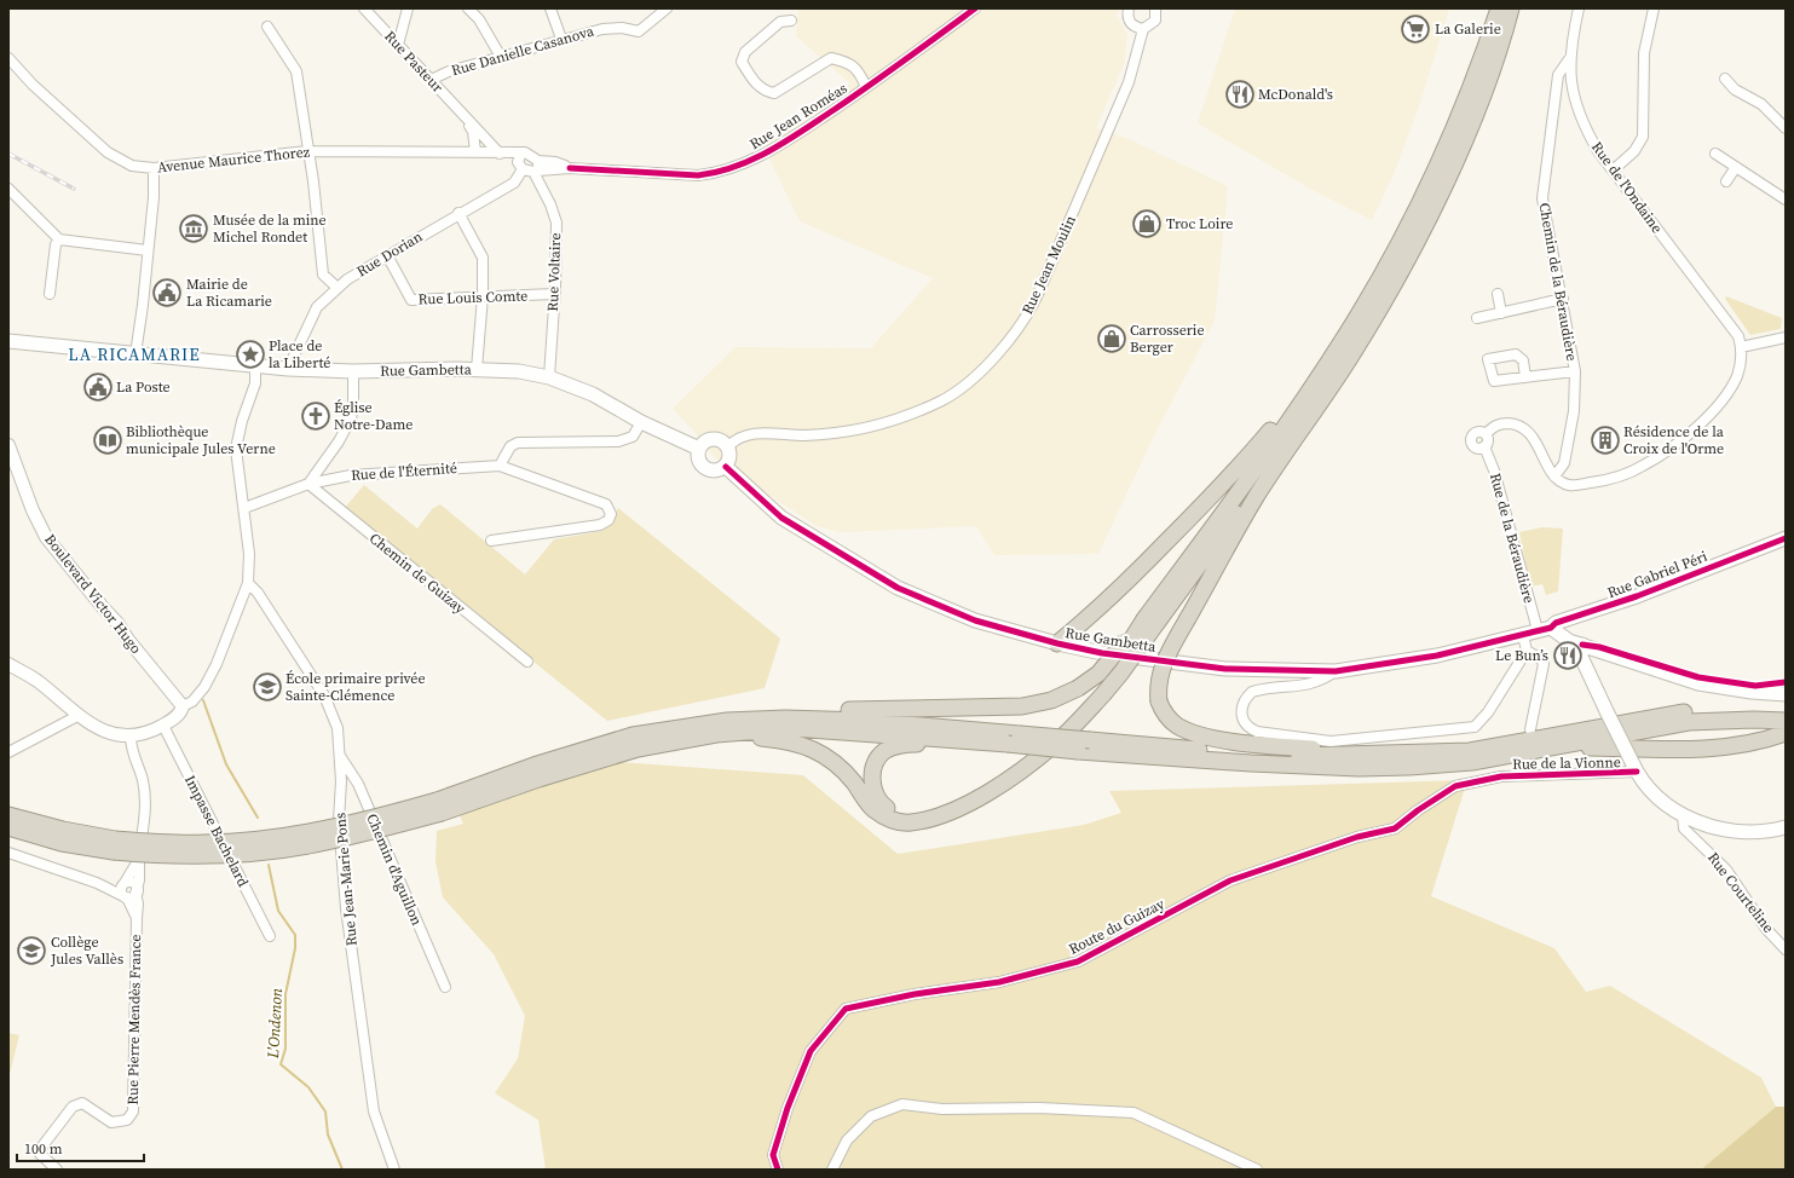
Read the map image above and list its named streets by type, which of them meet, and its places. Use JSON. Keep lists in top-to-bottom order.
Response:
{
  "streets": {
    "main road": ["Rue Gambetta", "Rue Gabriel Péri"],
    "street": [
      "Rue Danielle Casanova",
      "Rue Pasteur",
      "Rue Jean Roméas",
      "Avenue Maurice Thorez",
      "Rue de l'Ondaine",
      "Rue Dorian",
      "Rue Jean Moulin",
      "Rue Voltaire",
      "Chemin de la Béraudière",
      "Rue Louis Comte",
      "Rue de l'Éternité",
      "Rue de la Béraudière",
      "Chemin de Guizay",
      "Boulevard Victor Hugo",
      "Rue de la Vionne",
      "Impasse Bachelard",
      "Chemin d'Aguillon",
      "Rue Jean-Marie Pons",
      "Rue Courteline",
      "Route du Guizay",
      "Rue Pierre Mendès France"
    ]
  },
  "crossings": [
    ["Rue Danielle Casanova", "Rue Pasteur"],
    ["Rue Pasteur", "Avenue Maurice Thorez"],
    ["Rue Jean Roméas", "Avenue Maurice Thorez"],
    ["Rue Jean Roméas", "Rue Voltaire"],
    ["Avenue Maurice Thorez", "Rue Dorian"],
    ["Avenue Maurice Thorez", "Rue Voltaire"],
    ["Rue de l'Ondaine", "Chemin de la Béraudière"],
    ["Rue Dorian", "Rue Louis Comte"],
    ["Rue Dorian", "Rue Gambetta"],
    ["Rue Jean Moulin", "Rue Gambetta"],
    ["Rue Voltaire", "Rue Louis Comte"],
    ["Rue Voltaire", "Rue Gambetta"],
    ["Rue Gambetta", "Rue de la Béraudière"],
    ["Rue Gambetta", "Rue Gabriel Péri"],
    ["Rue de l'Éternité", "Chemin de Guizay"],
    ["Rue de la Béraudière", "Rue Gabriel Péri"],
    ["Rue de la Vionne", "Route du Guizay"],
    ["Chemin d'Aguillon", "Rue Jean-Marie Pons"]
  ],
  "districts": ["LA RICAMARIE"],
  "water": ["L'Ondenon"],
  "places": {
    "supermarket": ["La Galerie"],
    "restaurant": ["McDonald's", "Le Bun’s"],
    "shop": ["Troc Loire", "Carrosserie Berger"],
    "museum": ["Musée de la mine Michel Rondet"],
    "public building": ["Mairie de La Ricamarie", "La Poste"],
    "place": ["Place de la Liberté"],
    "church": ["Église Notre-Dame"],
    "library": ["Bibliothèque municipale Jules Verne"],
    "building": ["Résidence de la Croix de l'Orme"],
    "school or university": ["École primaire privée Sainte-Clémence", "Collège Jules Vallès"]
  },
  "scale_bar": "100 m"
}
